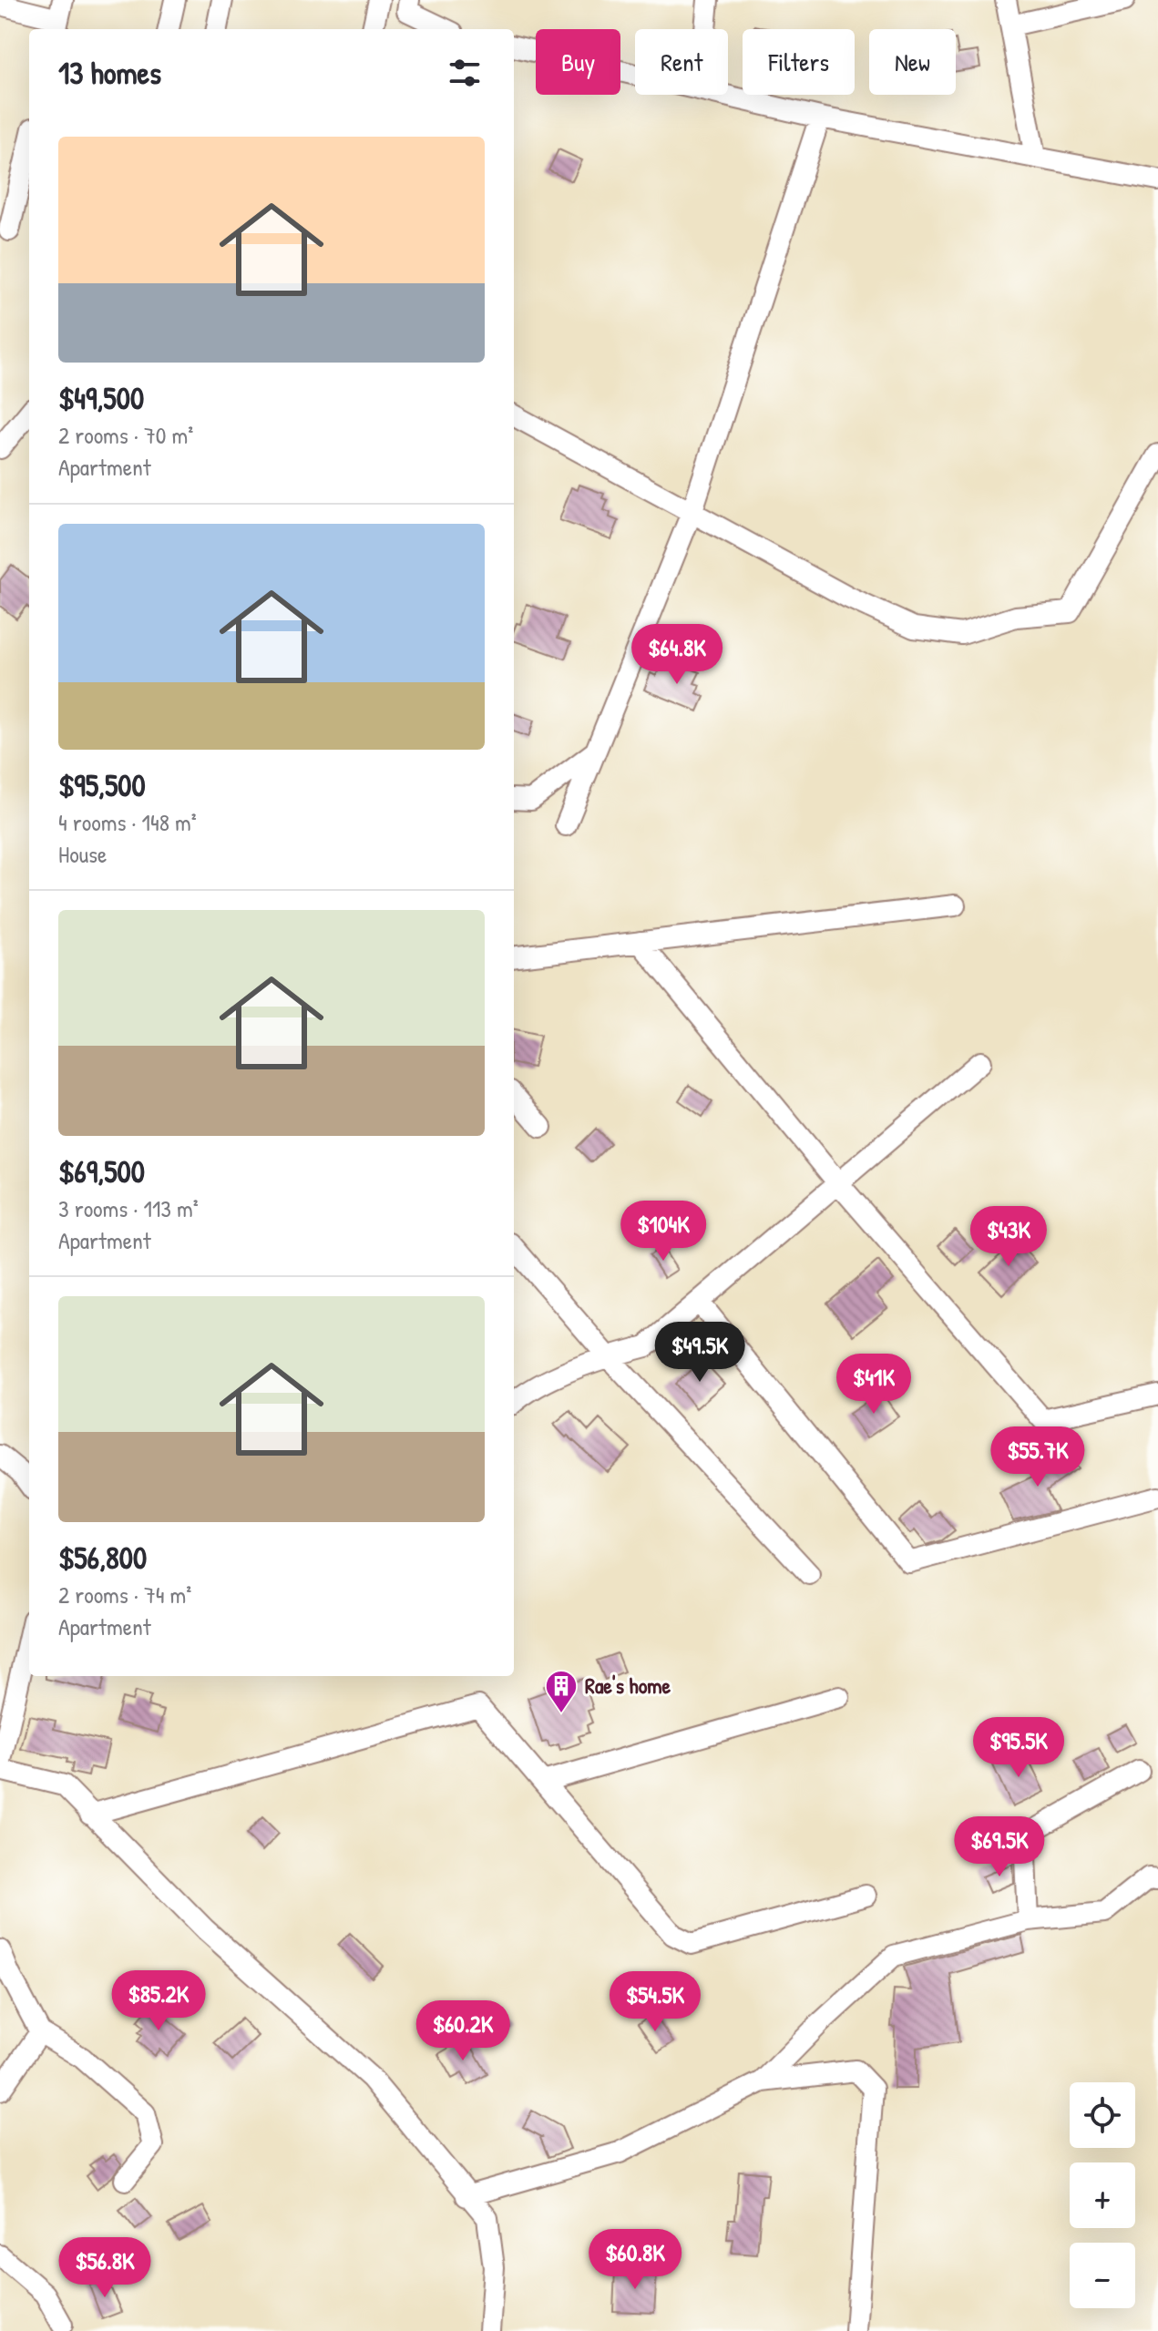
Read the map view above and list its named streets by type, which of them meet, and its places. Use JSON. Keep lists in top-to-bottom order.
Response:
{
  "places": {
    "building": ["Rae's home"]
  },
  "page": {
    "chip": [
      "Buy",
      "Rent",
      "Filters",
      "New"
    ],
    "heading": "13 homes",
    "list": [
      {
        "name": "$49,500",
        "note": "2 rooms · 70 m² · Apartment"
      },
      {
        "name": "$95,500",
        "note": "4 rooms · 148 m² · House"
      },
      {
        "name": "$69,500",
        "note": "3 rooms · 113 m² · Apartment"
      },
      {
        "name": "$56,800",
        "note": "2 rooms · 74 m² · Apartment"
      }
    ],
    "price": [
      "$64.8K",
      "$104K",
      "$43K",
      "$49.5K",
      "$41K",
      "$55.7K",
      "$95.5K",
      "$69.5K",
      "$85.2K",
      "$54.5K",
      "$60.2K",
      "$60.8K",
      "$56.8K"
    ],
    "map_buttons": ["+", "−"]
  }
}
